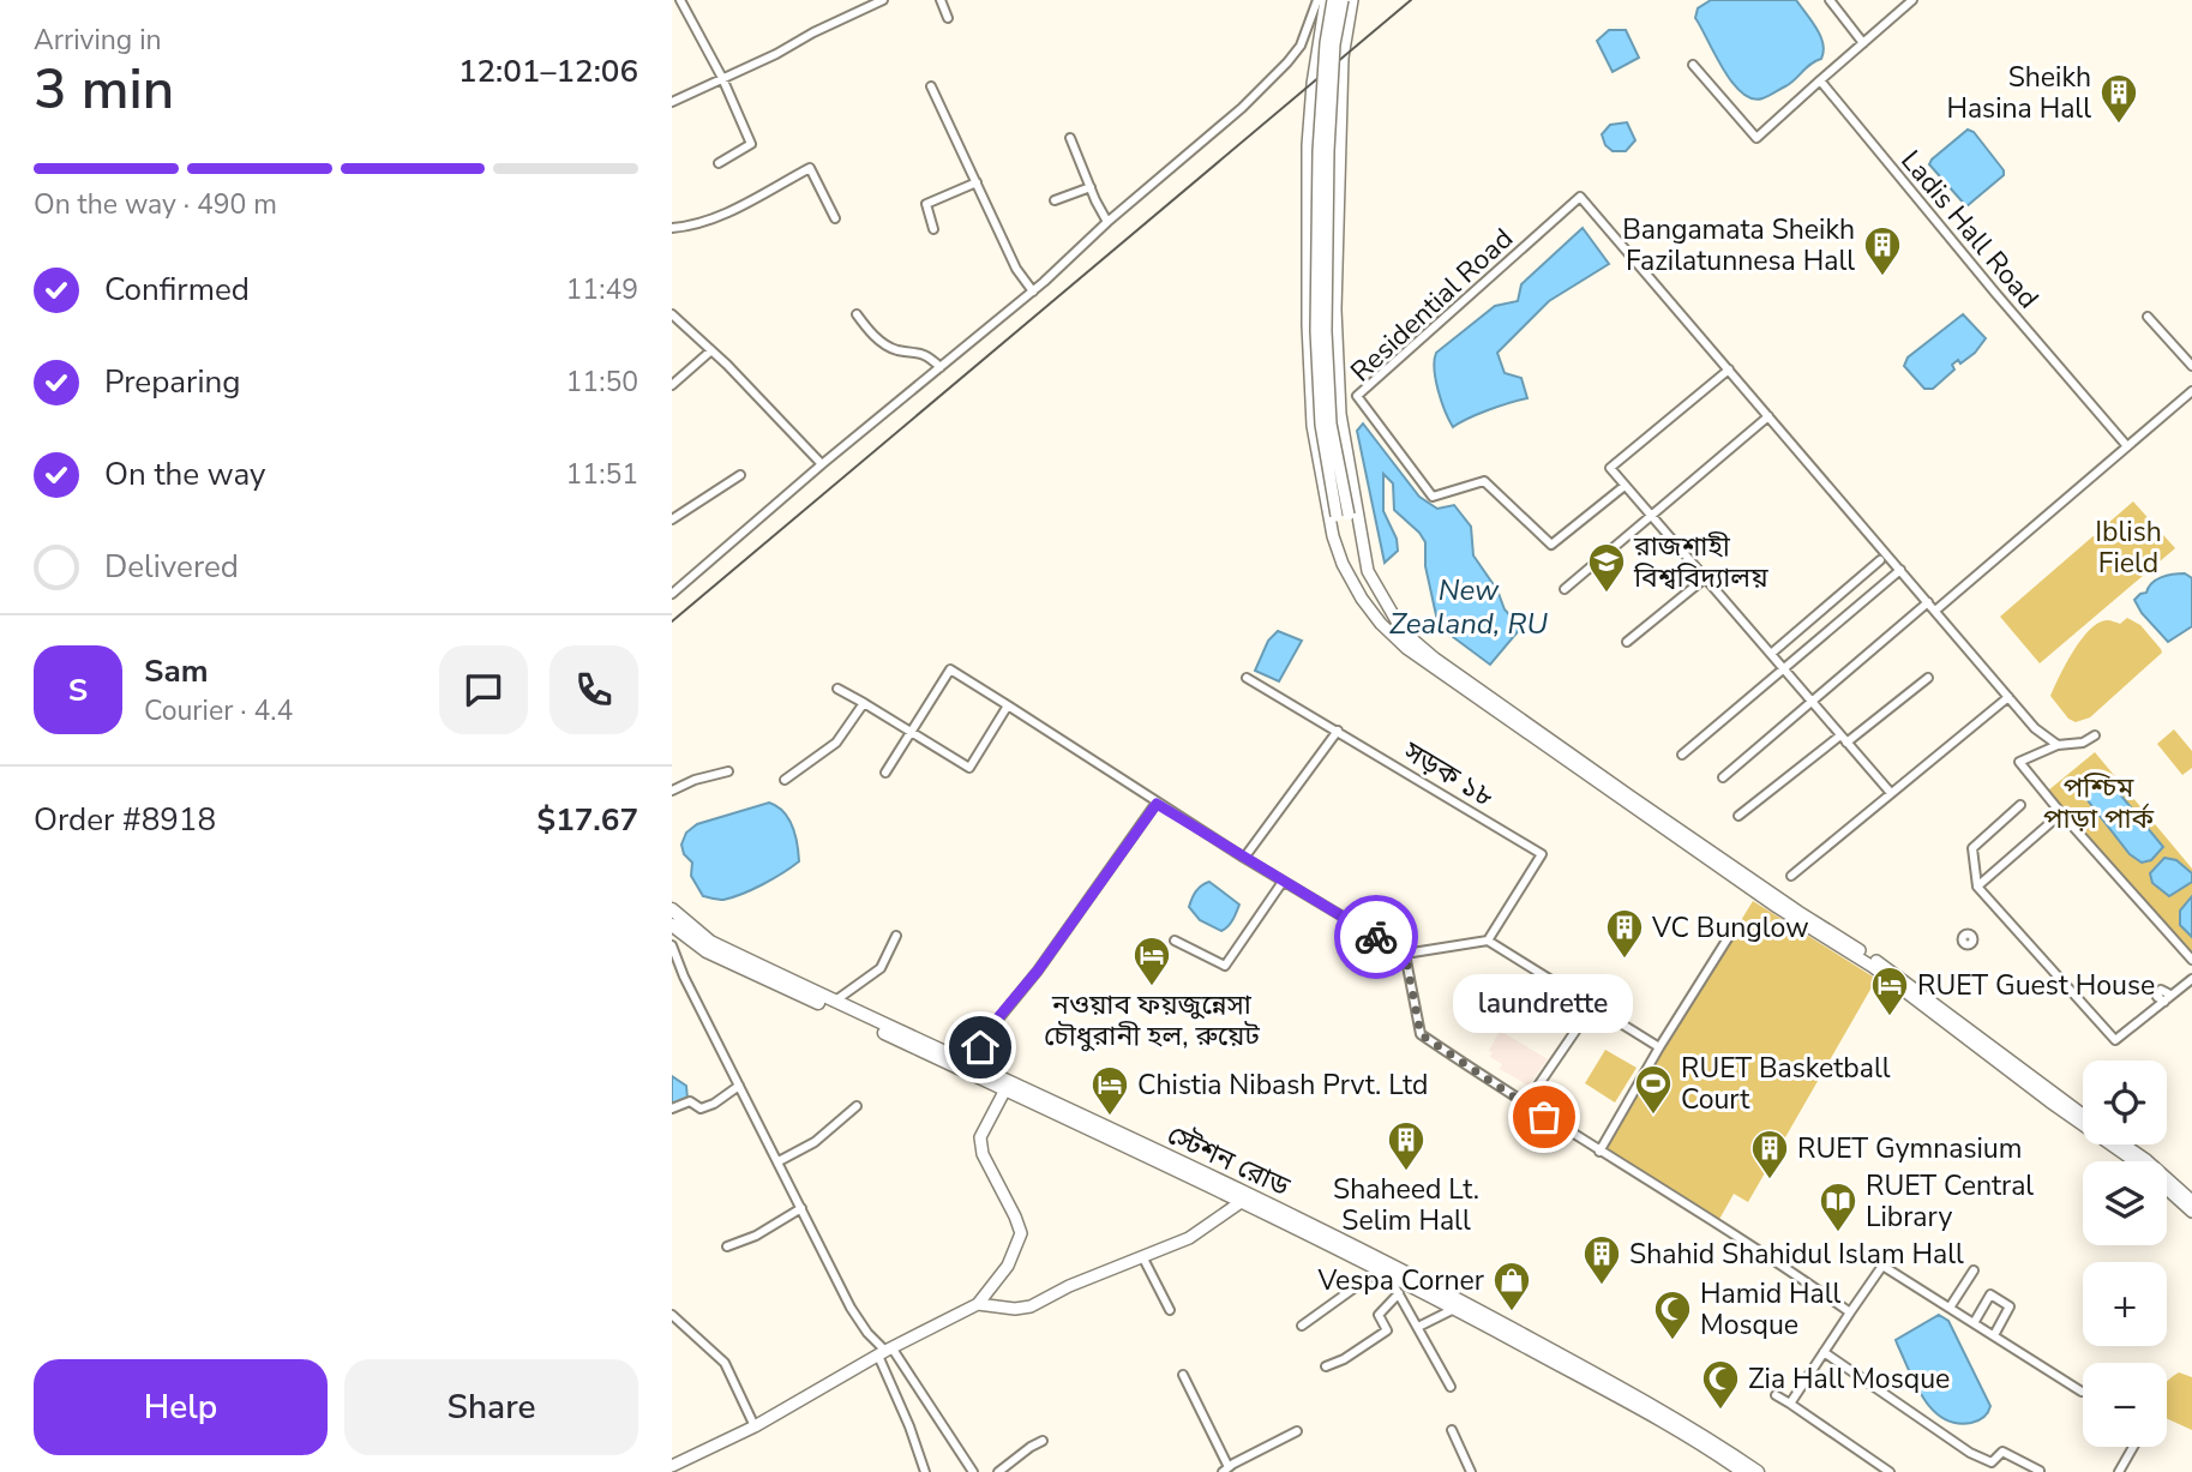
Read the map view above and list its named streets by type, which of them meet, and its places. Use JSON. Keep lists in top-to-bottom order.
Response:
{
  "streets": {
    "main road": ["স্টেশন রোড"],
    "street": ["Ladis Hall Road", "Residential Road", "সড়ক ১৮"]
  },
  "water": ["New Zealand, RU"],
  "parks": ["Iblish Field", "পশ্চিম পাড়া পার্ক"],
  "places": {
    "building": [
      "Sheikh Hasina Hall",
      "Bangamata Sheikh Fazilatunnesa Hall",
      "VC Bunglow",
      "Shaheed Lt. Selim Hall",
      "RUET Gymnasium",
      "Shahid Shahidul Islam Hall"
    ],
    "school or university": ["রাজশাহী বিশ্ববিদ্যালয়"],
    "hotel": ["নওয়াব ফয়জুন্নেসা চৌধুরানী হল, রুয়েট", "RUET Guest House", "Chistia Nibash Prvt. Ltd"],
    "sports": ["RUET Basketball Court"],
    "other": ["laundrette"],
    "library": ["RUET Central Library"],
    "shop": ["Vespa Corner"],
    "mosque": ["Hamid Hall Mosque", "Zia Hall Mosque"]
  },
  "page": {
    "heading": ["3 min", "Arriving in", "12:01–12:06"],
    "panel": [
      "Sam",
      "Courier · 4.4",
      "Order #8918",
      "$17.67"
    ],
    "bar": "On the way · 490 m",
    "list": [
      ["Confirmed", "11:49"],
      ["Preparing", "11:50"],
      ["On the way", "11:51"],
      "Delivered"
    ],
    "round": "S",
    "bubble": "laundrette",
    "map_buttons": ["+", "−"],
    "buttons": ["Help", "Share"]
  }
}
